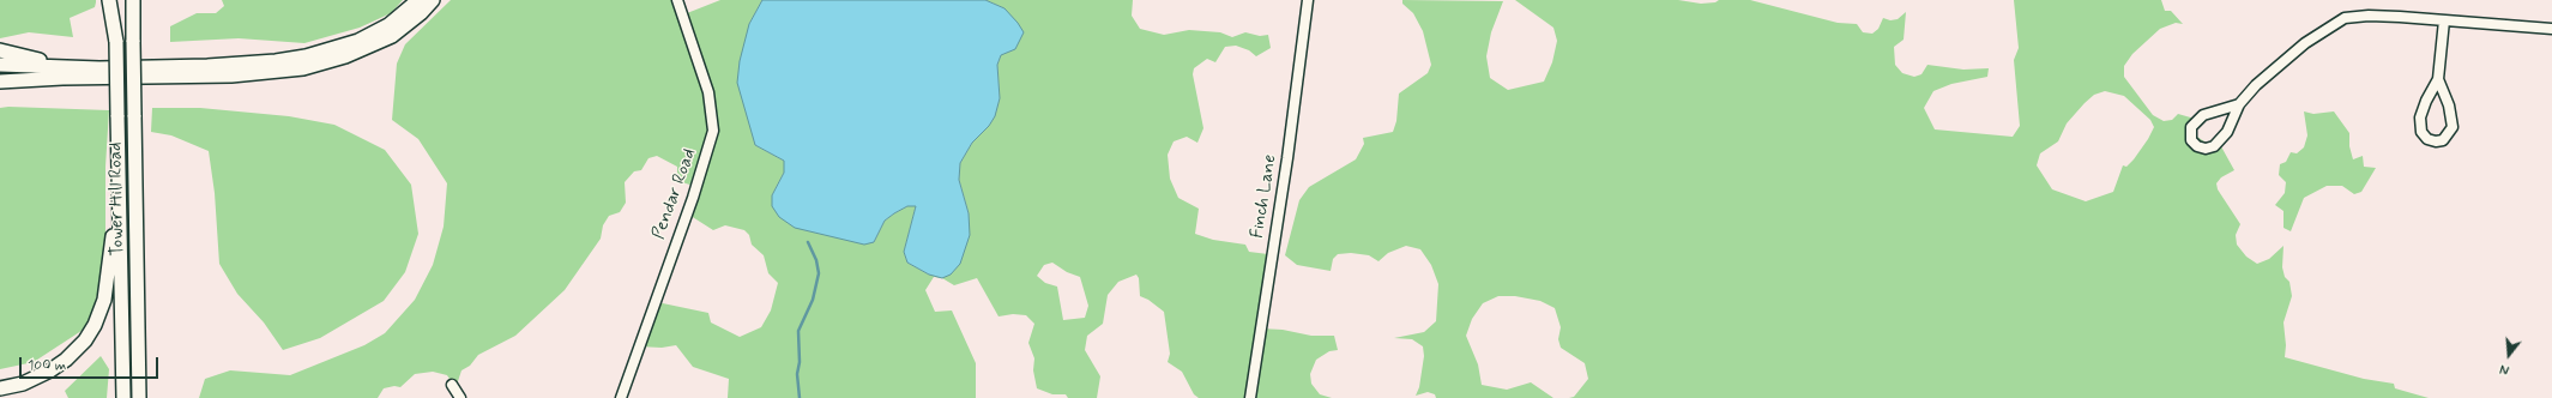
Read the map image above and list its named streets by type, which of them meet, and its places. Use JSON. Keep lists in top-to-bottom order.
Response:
{
  "streets": {
    "highway": ["Tower Hill Road"],
    "street": ["Pendar Road", "Finch Lane"]
  },
  "scale_bar": "100 m",
  "north": "bottom"
}
